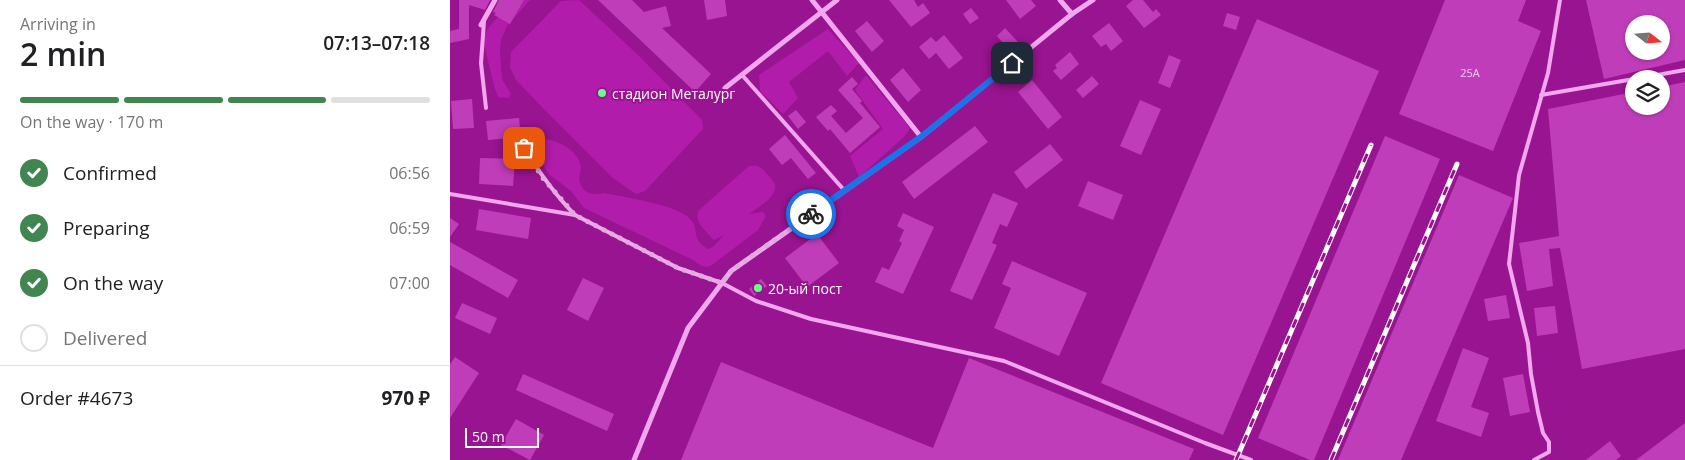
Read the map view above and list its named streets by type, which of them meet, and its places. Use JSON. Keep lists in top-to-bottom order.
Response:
{
  "places": ["стадион Металург", "20-ый пост"],
  "house_numbers": ["25А"],
  "scale_bar": "50 m",
  "north": "right",
  "page": {
    "heading": ["2 min", "Arriving in", "07:13–07:18"],
    "panel": ["Order #4673", "970 ₽"],
    "bar": "On the way · 170 m",
    "list": [
      ["Confirmed", "06:56"],
      ["Preparing", "06:59"],
      ["On the way", "07:00"],
      "Delivered"
    ],
    "scale": "50 m"
  }
}
